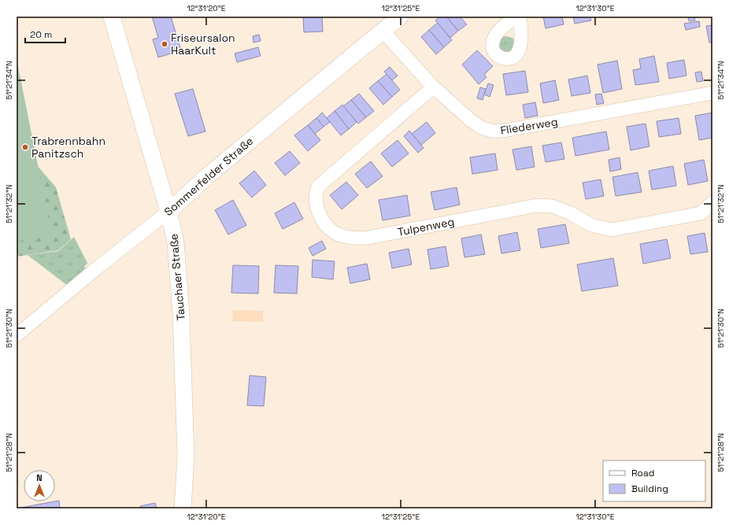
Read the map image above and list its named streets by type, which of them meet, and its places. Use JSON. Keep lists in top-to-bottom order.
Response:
{
  "streets": {
    "street": [
      "Fliederweg",
      "Sommerfelder Straße",
      "Tulpenweg",
      "Tauchaer Straße"
    ]
  },
  "crossings": [
    ["Fliederweg", "Sommerfelder Straße"],
    ["Fliederweg", "Tulpenweg"],
    ["Sommerfelder Straße", "Tauchaer Straße"]
  ],
  "places": ["Friseursalon HaarKult", "Trabrennbahn Panitzsch"],
  "legend": ["Road", "Building"],
  "scale_bar": "20 m",
  "north": "top",
  "coordinates": [
    "12°31'20\"E",
    "12°31'25\"E",
    "12°31'30\"E",
    "51°21'34\"N",
    "51°21'32\"N",
    "51°21'30\"N",
    "51°21'28\"N"
  ]
}
